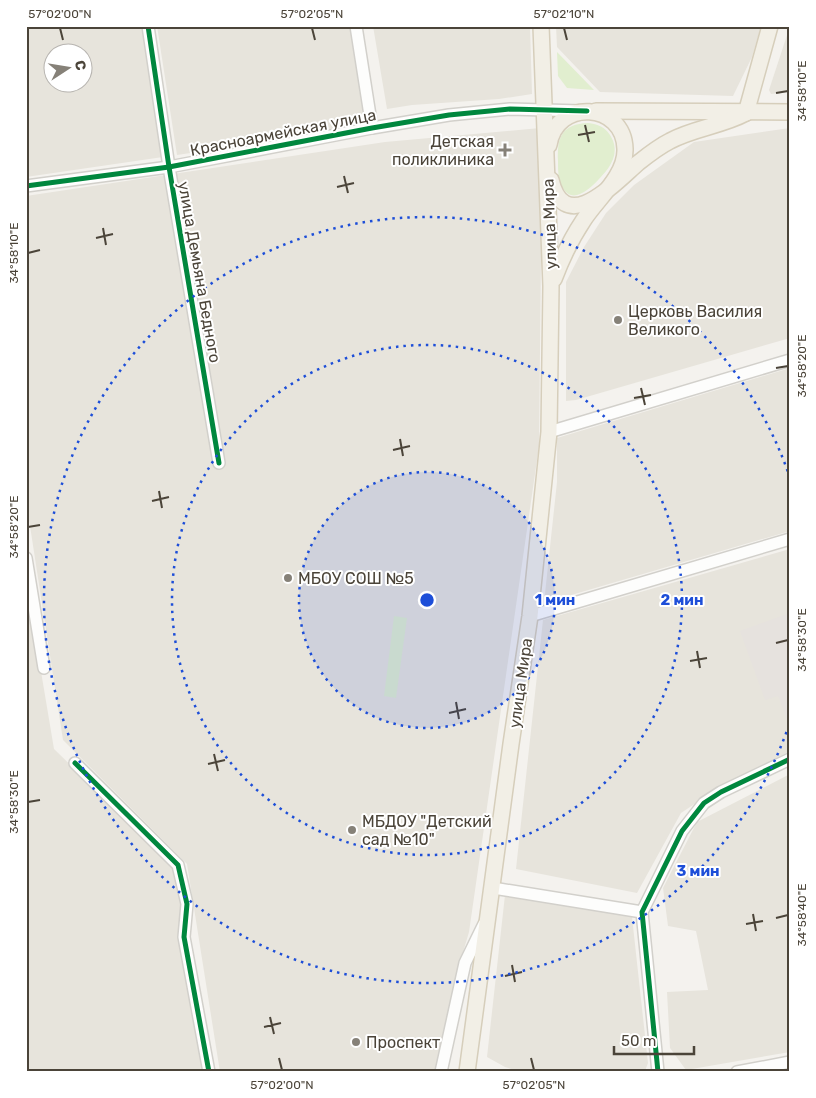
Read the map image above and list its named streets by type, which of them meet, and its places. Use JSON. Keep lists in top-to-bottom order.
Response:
{
  "streets": {
    "main road": ["улица Мира"],
    "street": ["Красноармейская улица", "улица Демьяна Бедного"]
  },
  "crossings": [
    ["Красноармейская улица", "улица Мира"],
    ["Красноармейская улица", "улица Демьяна Бедного"]
  ],
  "places": {
    "health": ["Детская поликлиника"],
    "other": [
      "Церковь Василия Великого",
      "МБОУ СОШ №5",
      "МБДОУ \"Детский сад №10\"",
      "Проспект"
    ]
  },
  "scale_bar": "50 m",
  "north": "right",
  "coordinates": [
    "57°02'00\"N",
    "57°02'05\"N",
    "57°02'10\"N",
    "34°58'10\"E",
    "34°58'20\"E",
    "34°58'30\"E",
    "34°58'40\"E"
  ],
  "rings": ["1 мин", "2 мин", "3 мин"]
}
